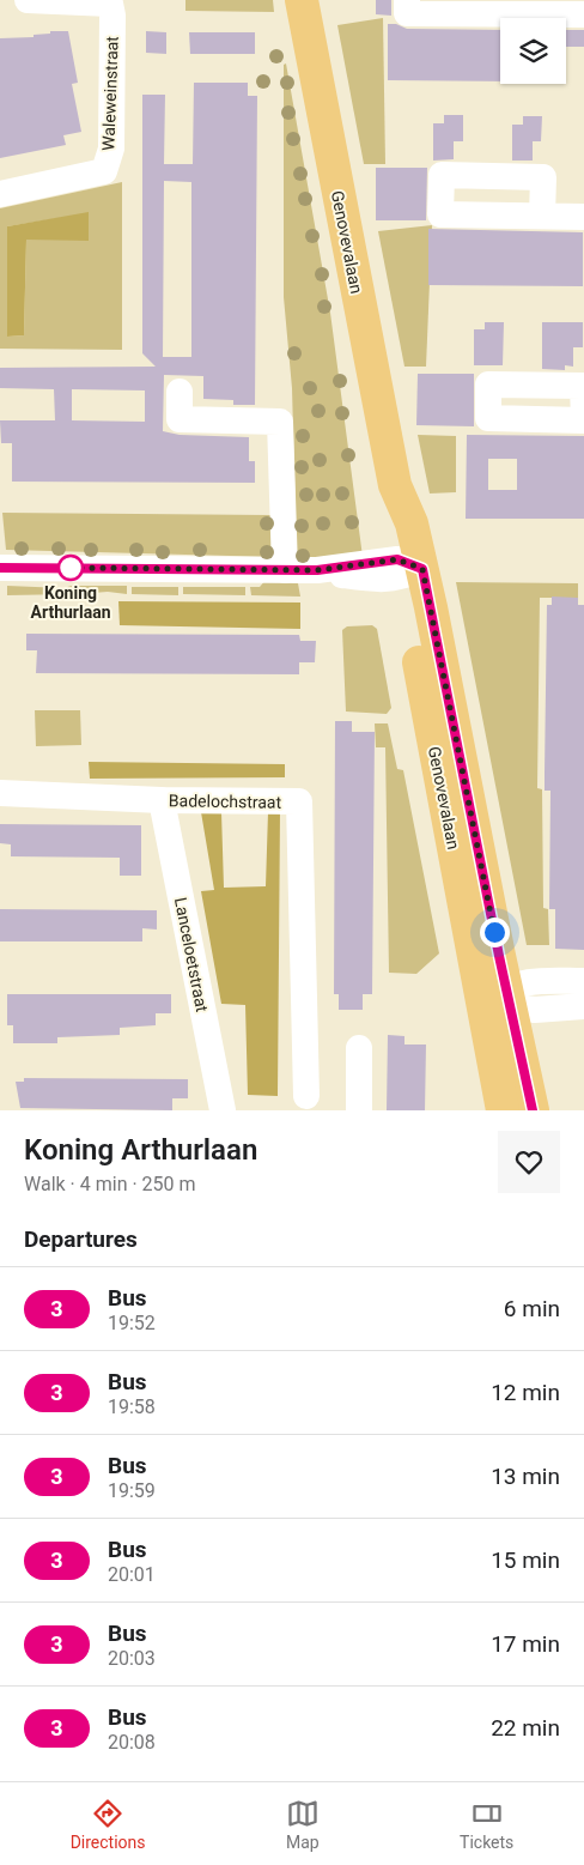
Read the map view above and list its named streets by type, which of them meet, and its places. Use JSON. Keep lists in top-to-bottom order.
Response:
{
  "streets": {
    "main road": ["Genovevalaan"],
    "street": ["Waleweinstraat", "Badelochstraat", "Lanceloetstraat"]
  },
  "crossings": [
    ["Badelochstraat", "Lanceloetstraat"]
  ],
  "places": ["Koning Arthurlaan"],
  "lines": ["bus line 3"],
  "page": {
    "heading": [
      ["Koning Arthurlaan", "Walk · 4 min · 250 m"],
      "Departures"
    ],
    "list": [
      {
        "mark": "3",
        "name": "Bus",
        "note": "19:52",
        "value": "6 min"
      },
      {
        "mark": "3",
        "name": "Bus",
        "note": "19:58",
        "value": "12 min"
      },
      {
        "mark": "3",
        "name": "Bus",
        "note": "19:59",
        "value": "13 min"
      },
      {
        "mark": "3",
        "name": "Bus",
        "note": "20:01",
        "value": "15 min"
      },
      {
        "mark": "3",
        "name": "Bus",
        "note": "20:03",
        "value": "17 min"
      },
      {
        "mark": "3",
        "name": "Bus",
        "note": "20:08",
        "value": "22 min"
      }
    ],
    "tabs": ["Directions", "Map", "Tickets"]
  }
}
